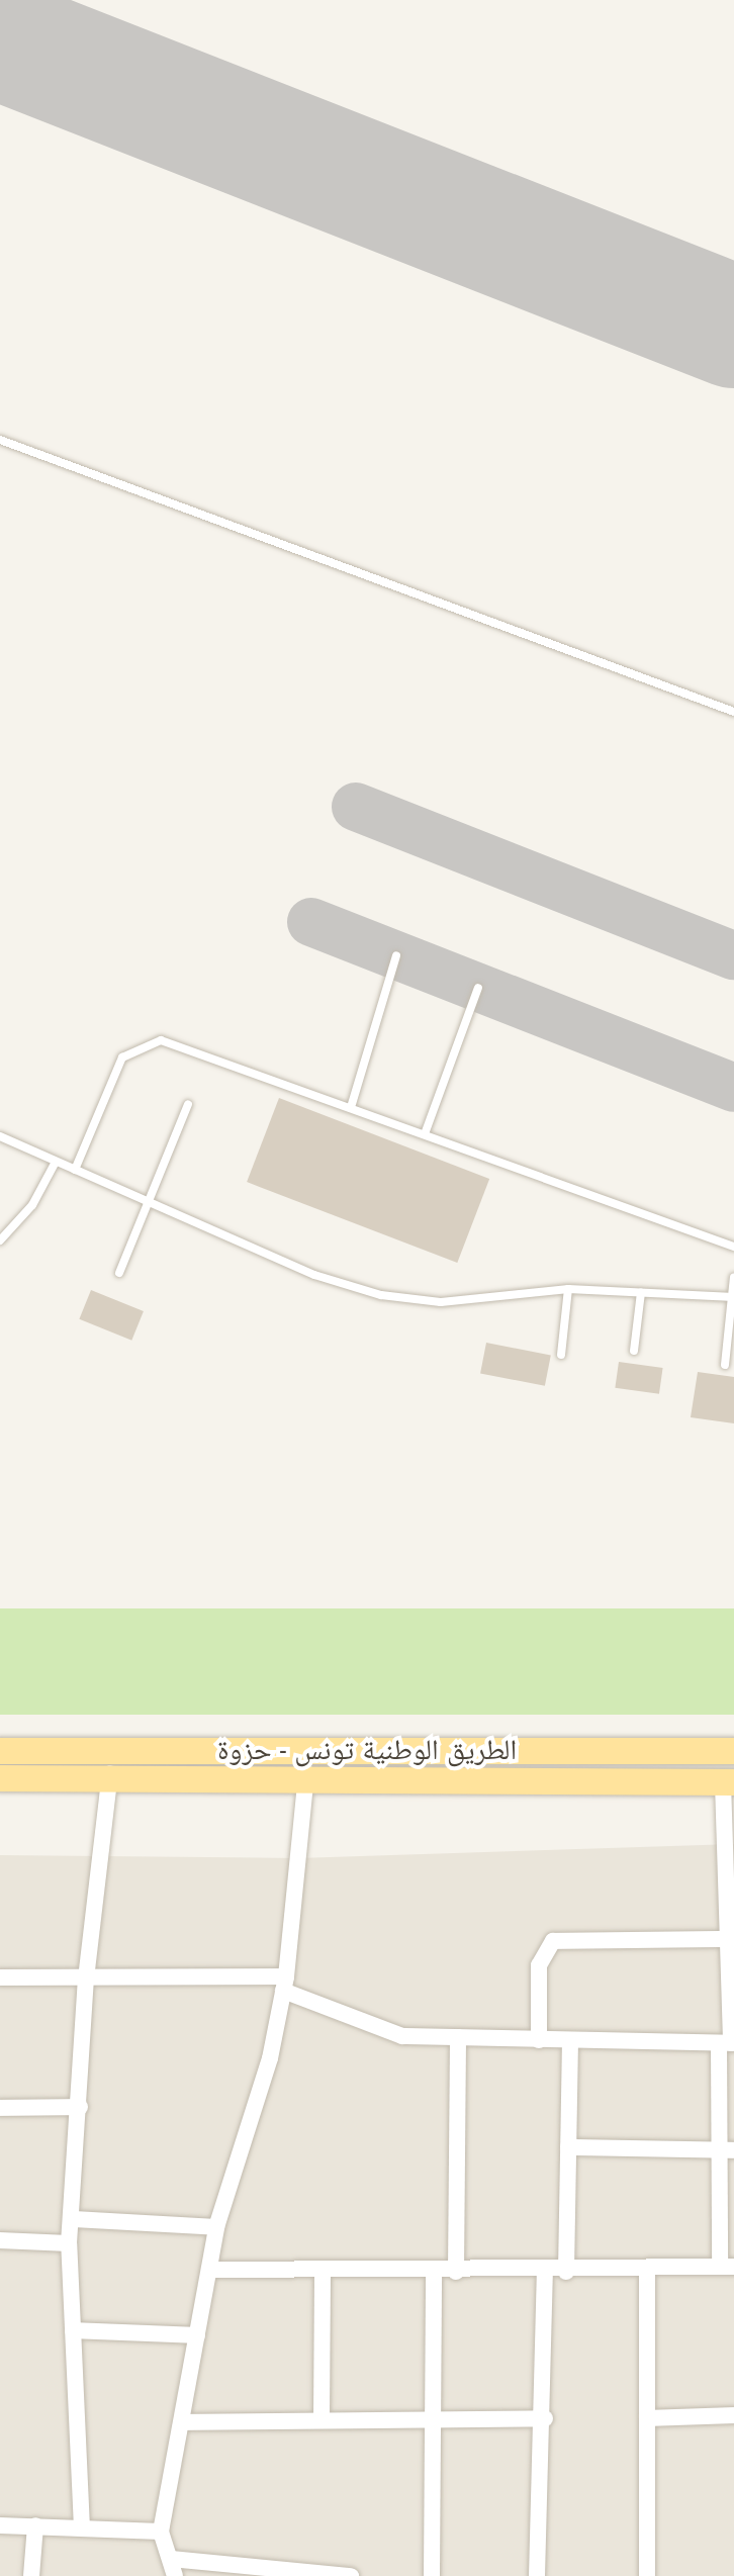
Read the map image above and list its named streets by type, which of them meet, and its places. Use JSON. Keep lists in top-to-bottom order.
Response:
{
  "streets": {
    "main road": ["الطريق الوطنية تونس - حزوة"]
  }
}
